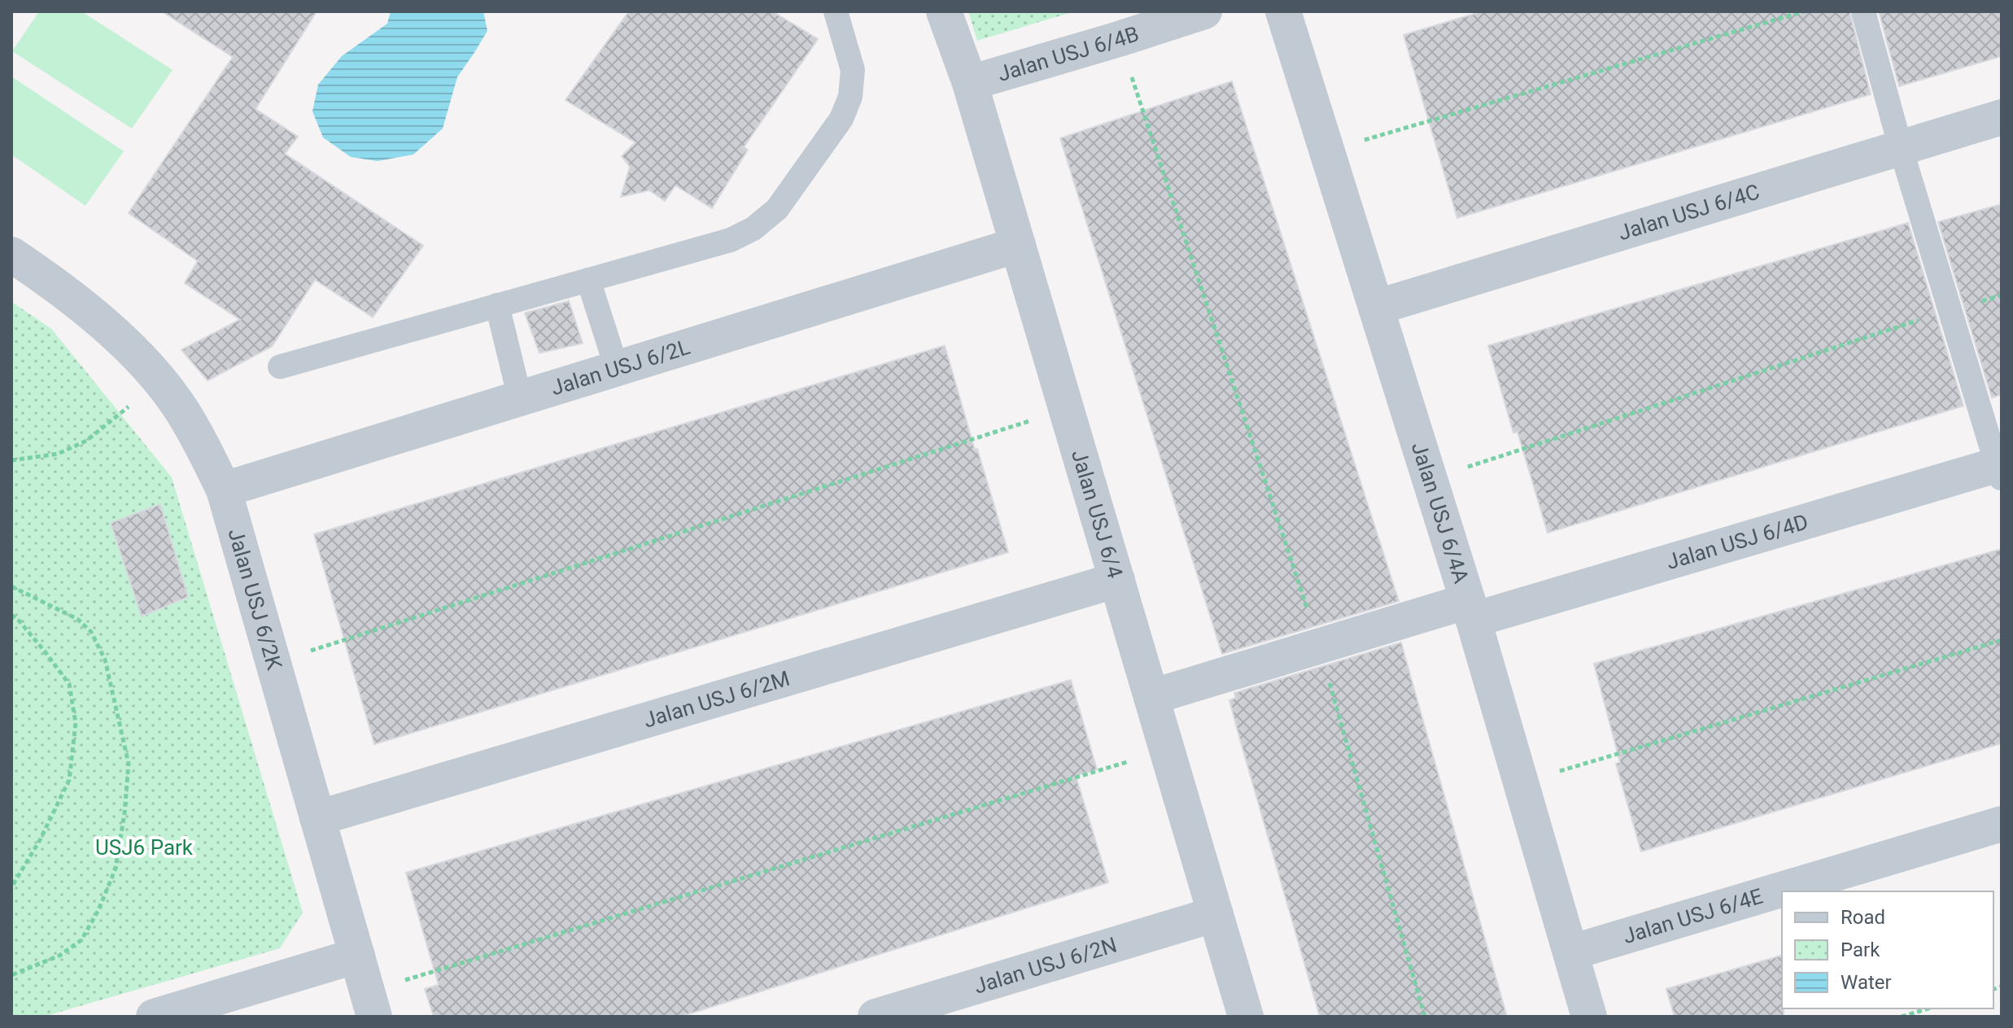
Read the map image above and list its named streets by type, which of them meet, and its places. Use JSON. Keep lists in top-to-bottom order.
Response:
{
  "streets": {
    "street": [
      "Jalan USJ 6/4B",
      "Jalan USJ 6/4C",
      "Jalan USJ 6/2L",
      "Jalan USJ 6/4A",
      "Jalan USJ 6/4",
      "Jalan USJ 6/4D",
      "Jalan USJ 6/2K",
      "Jalan USJ 6/2M",
      "Jalan USJ 6/4E",
      "Jalan USJ 6/2N"
    ]
  },
  "crossings": [
    ["Jalan USJ 6/4B", "Jalan USJ 6/4"],
    ["Jalan USJ 6/4C", "Jalan USJ 6/4A"],
    ["Jalan USJ 6/2L", "Jalan USJ 6/4"],
    ["Jalan USJ 6/2L", "Jalan USJ 6/2K"],
    ["Jalan USJ 6/4A", "Jalan USJ 6/4D"],
    ["Jalan USJ 6/4A", "Jalan USJ 6/4E"],
    ["Jalan USJ 6/4", "Jalan USJ 6/4D"],
    ["Jalan USJ 6/4", "Jalan USJ 6/2M"],
    ["Jalan USJ 6/4", "Jalan USJ 6/2N"],
    ["Jalan USJ 6/2K", "Jalan USJ 6/2M"]
  ],
  "parks": ["USJ6 Park"],
  "legend": ["Road", "Park", "Water"]
}
